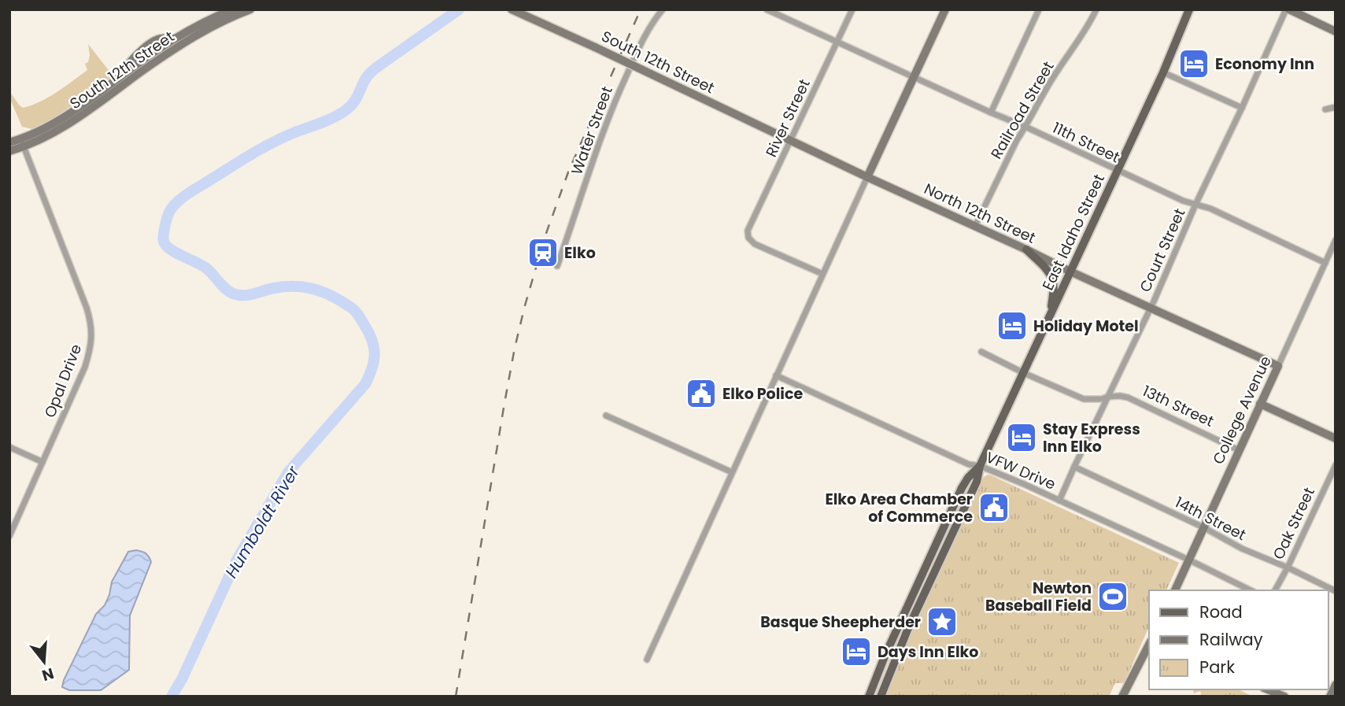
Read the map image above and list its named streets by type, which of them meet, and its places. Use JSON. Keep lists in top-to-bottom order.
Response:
{
  "streets": {
    "main road": [
      "South 12th Street",
      "North 12th Street",
      "East Idaho Street",
      "College Avenue"
    ],
    "street": [
      "Railroad Street",
      "River Street",
      "Water Street",
      "11th Street",
      "Court Street",
      "Opal Drive",
      "13th Street",
      "VFW Drive",
      "14th Street",
      "Oak Street"
    ]
  },
  "crossings": [
    ["South 12th Street", "River Street"],
    ["South 12th Street", "North 12th Street"],
    ["South 12th Street", "Opal Drive"],
    ["Railroad Street", "11th Street"],
    ["Railroad Street", "North 12th Street"],
    ["River Street", "11th Street"],
    ["River Street", "North 12th Street"],
    ["11th Street", "East Idaho Street"],
    ["11th Street", "Court Street"],
    ["11th Street", "College Avenue"],
    ["North 12th Street", "East Idaho Street"],
    ["North 12th Street", "Court Street"],
    ["North 12th Street", "College Avenue"],
    ["East Idaho Street", "13th Street"],
    ["East Idaho Street", "VFW Drive"],
    ["Court Street", "13th Street"],
    ["Court Street", "VFW Drive"],
    ["Court Street", "14th Street"],
    ["13th Street", "College Avenue"],
    ["College Avenue", "VFW Drive"],
    ["College Avenue", "14th Street"],
    ["14th Street", "Oak Street"]
  ],
  "water": ["Humboldt River"],
  "places": {
    "hotel": [
      "Economy Inn",
      "Holiday Motel",
      "Stay Express Inn Elko",
      "Days Inn Elko"
    ],
    "station": ["Elko"],
    "public building": ["Elko Police", "Elko Area Chamber of Commerce"],
    "sports": ["Newton Baseball Field"],
    "place": ["Basque Sheepherder"]
  },
  "legend": ["Road", "Railway", "Park"],
  "north": "bottom"
}
